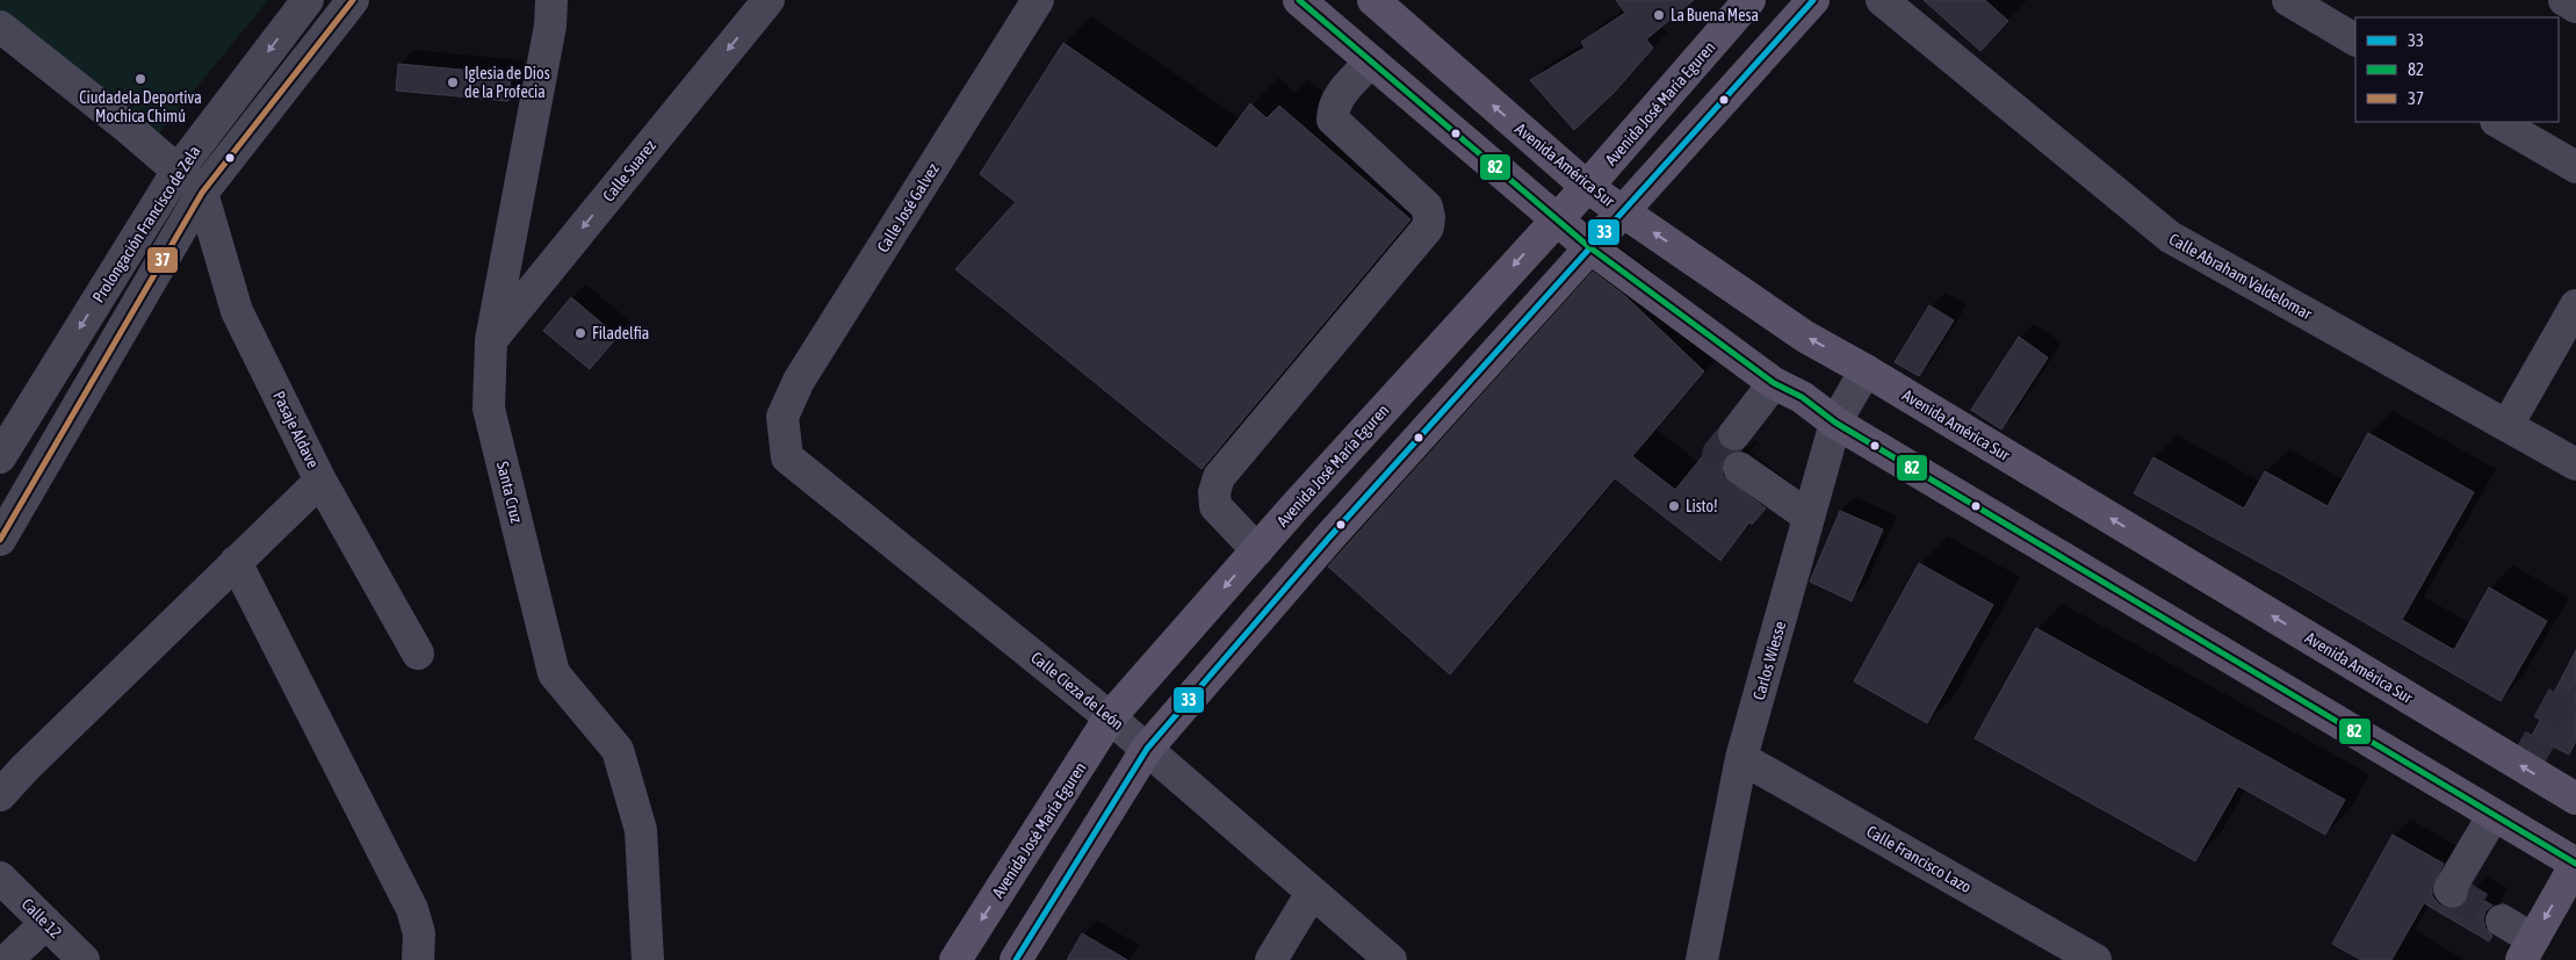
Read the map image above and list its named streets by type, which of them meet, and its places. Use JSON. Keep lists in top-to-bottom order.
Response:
{
  "streets": {
    "main road": ["Avenida José María Eguren", "Avenida América Sur"],
    "street": [
      "Calle Suarez",
      "Calle José Galvez",
      "Prolongación Francisco de Zela",
      "Calle Abraham Valdelomar",
      "Pasaje Aldave",
      "Santa Cruz",
      "Carlos Wiesse",
      "Calle Cieza de León",
      "Calle Francisco Lazo",
      "Calle 12"
    ]
  },
  "crossings": [
    ["Avenida José María Eguren", "Avenida América Sur"],
    ["Avenida José María Eguren", "Calle Cieza de León"],
    ["Avenida América Sur", "Carlos Wiesse"],
    ["Calle Suarez", "Santa Cruz"],
    ["Calle José Galvez", "Calle Cieza de León"],
    ["Prolongación Francisco de Zela", "Pasaje Aldave"],
    ["Carlos Wiesse", "Calle Francisco Lazo"]
  ],
  "one_way": ["Calle Suarez"],
  "places": [
    "La Buena Mesa",
    "Ciudadela Deportiva Mochica Chimú",
    "Iglesia de Dios de la Profecia",
    "Filadelfia",
    "Listo!"
  ],
  "lines": ["transit line 33", "transit line 82", "transit line 37"],
  "legend": ["33", "82", "37"]
}
